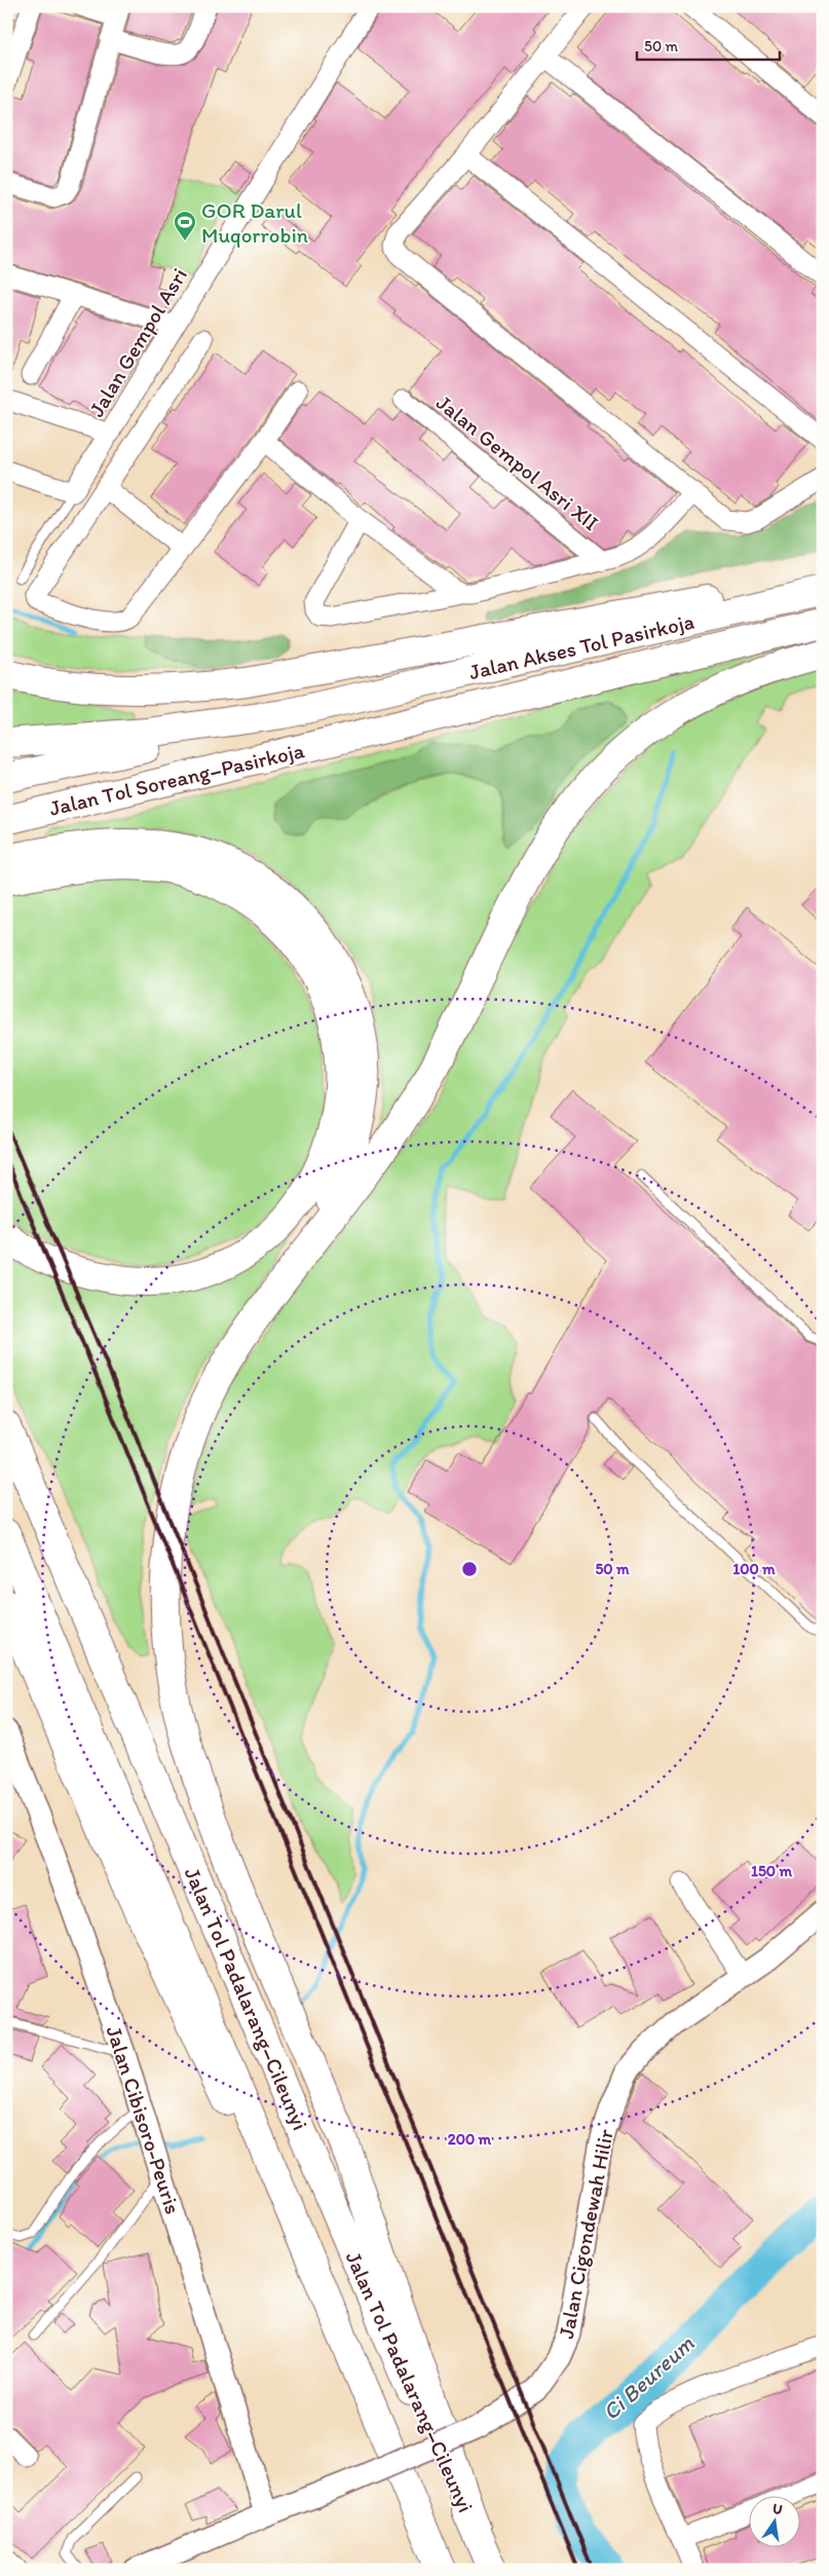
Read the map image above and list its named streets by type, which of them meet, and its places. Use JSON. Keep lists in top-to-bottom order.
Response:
{
  "streets": {
    "highway": ["Jalan Akses Tol Pasirkoja", "Jalan Tol Soreang–Pasirkoja", "Jalan Tol Padalarang–Cileunyi"],
    "street": [
      "Jalan Gempol Asri",
      "Jalan Gempol Asri XII",
      "Jalan Cibisoro-Peuris",
      "Jalan Cigondewah Hilir"
    ]
  },
  "crossings": [
    ["Jalan Akses Tol Pasirkoja", "Jalan Tol Soreang–Pasirkoja"],
    ["Jalan Cibisoro-Peuris", "Jalan Cigondewah Hilir"]
  ],
  "water": ["Ci Beureum"],
  "places": {
    "sports": ["GOR Darul Muqorrobin"]
  },
  "scale_bar": "50 m",
  "north": "top",
  "rings": [
    "50 m",
    "100 m",
    "150 m",
    "200 m"
  ]
}
